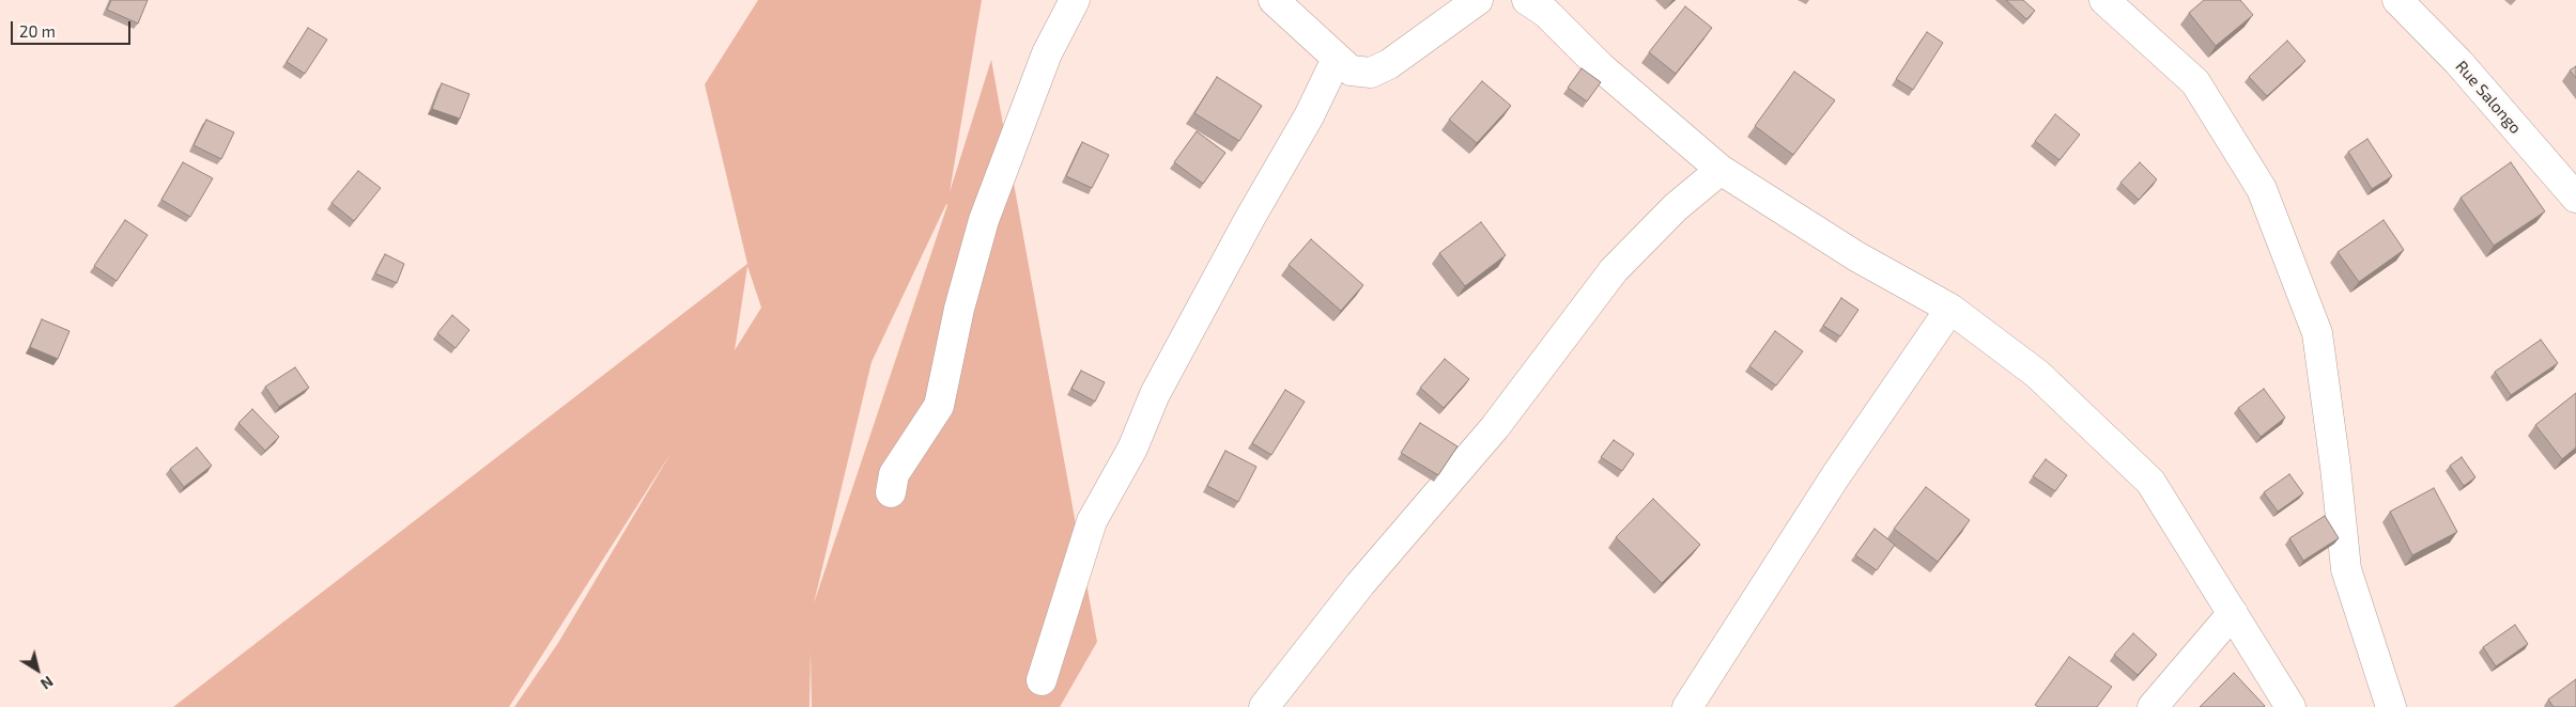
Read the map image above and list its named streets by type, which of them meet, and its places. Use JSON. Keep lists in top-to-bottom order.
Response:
{
  "streets": {
    "street": ["Rue Salongo"]
  },
  "scale_bar": "20 m",
  "north": "bottom right"
}
